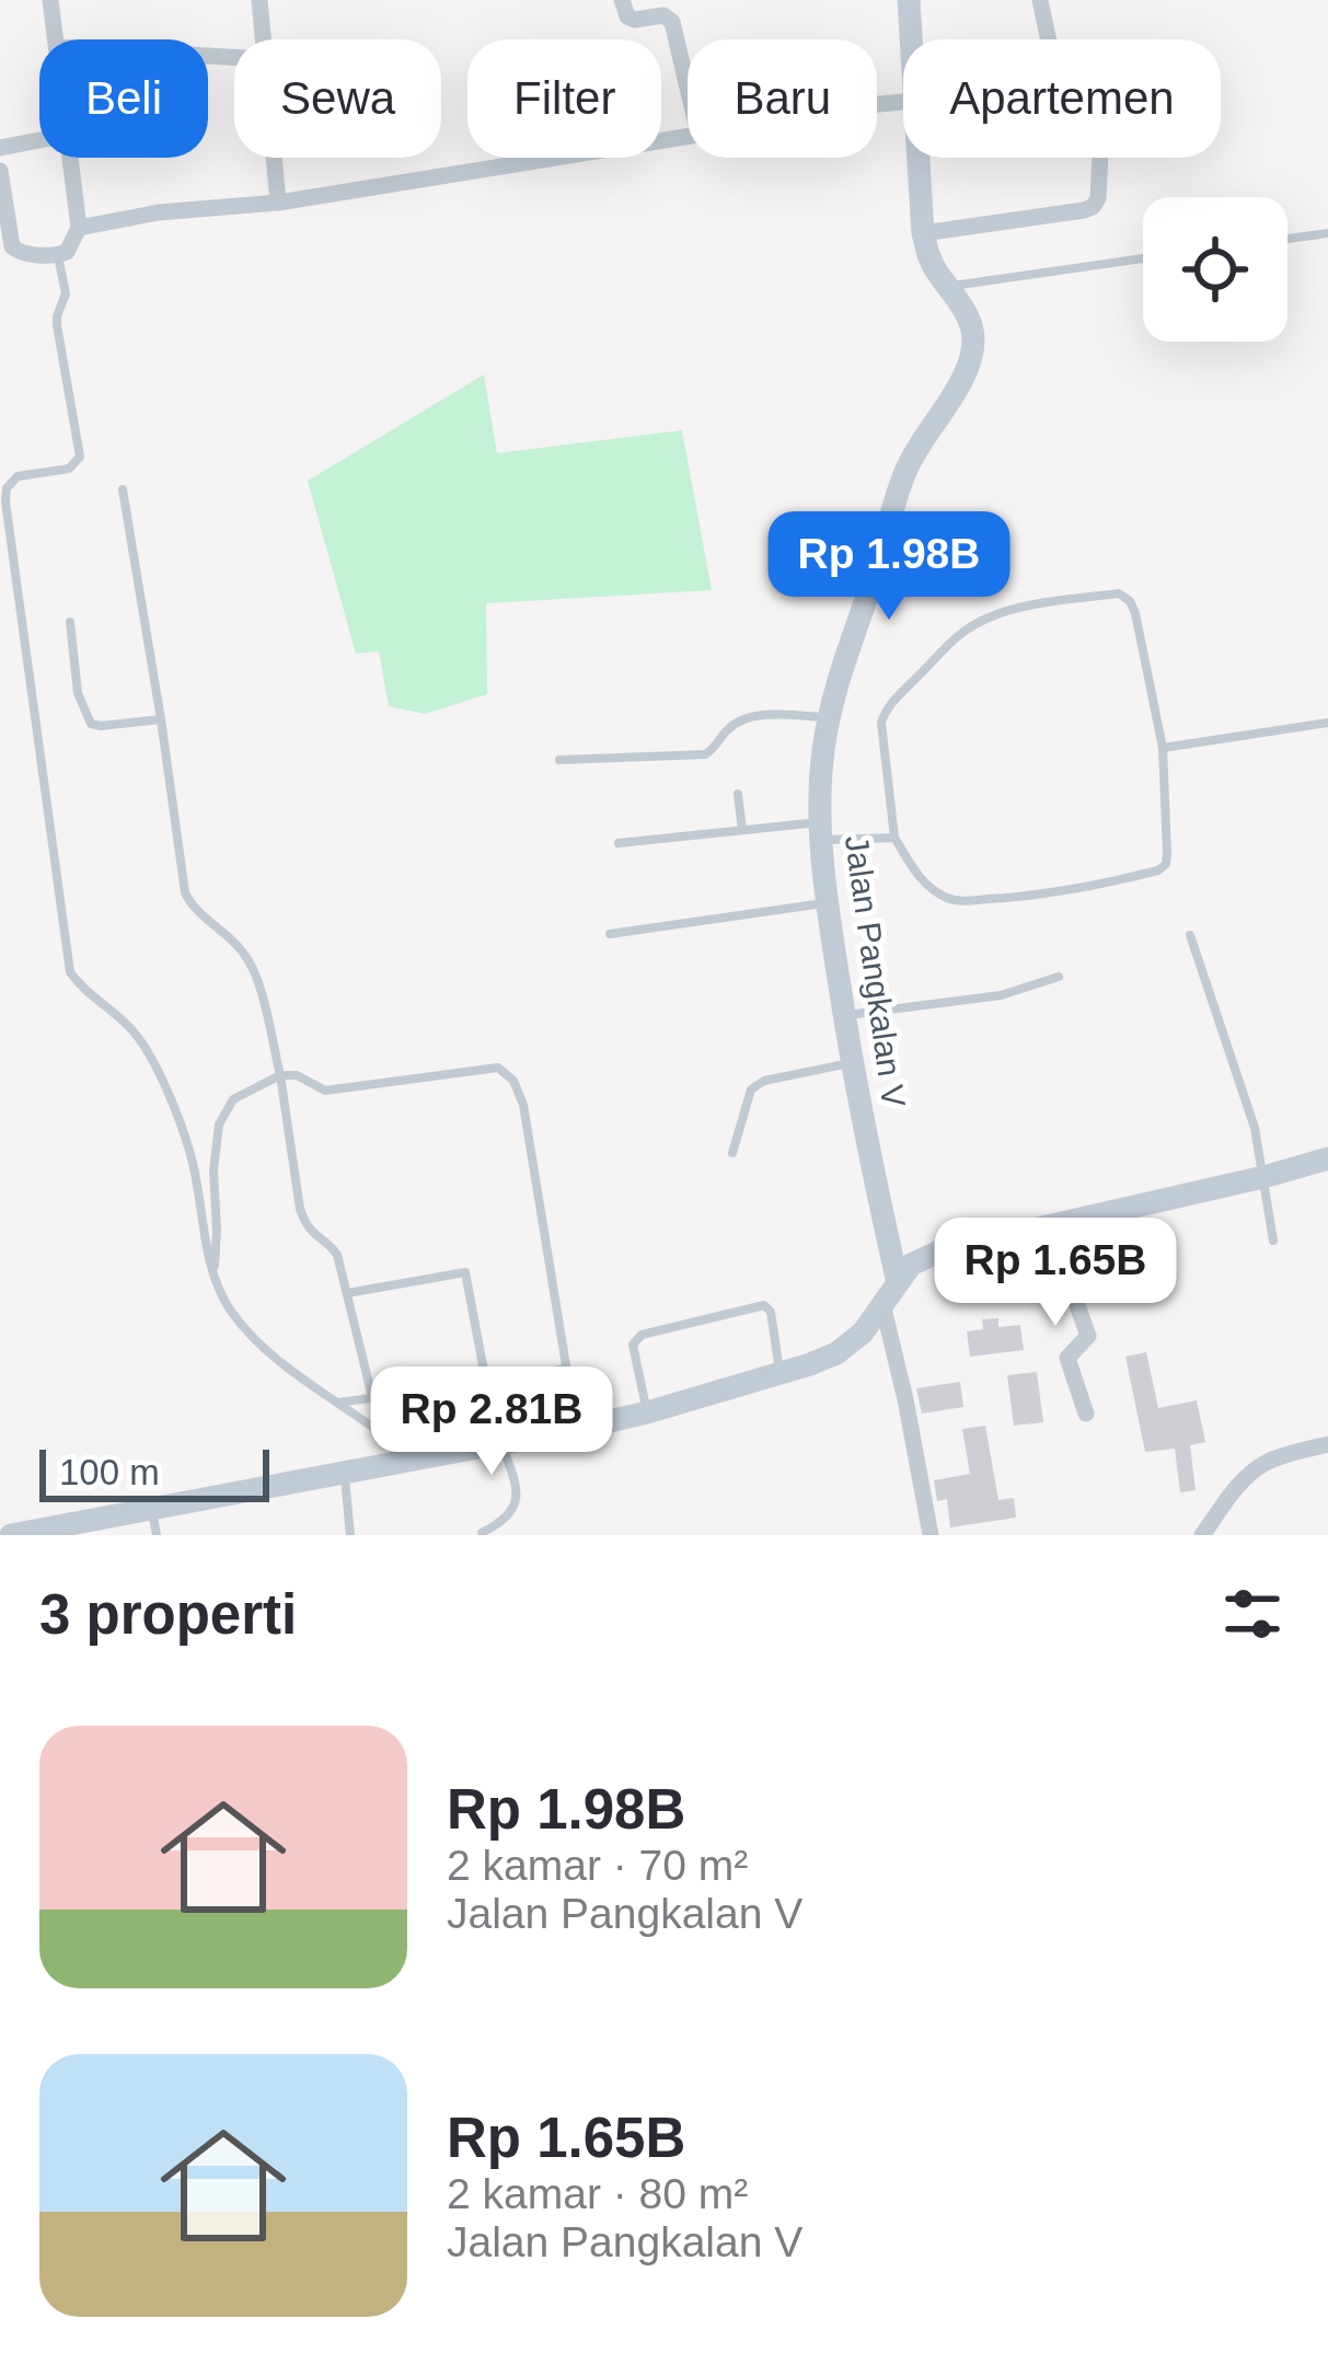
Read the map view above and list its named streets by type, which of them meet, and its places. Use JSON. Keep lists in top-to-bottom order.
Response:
{
  "streets": {
    "street": ["Jalan Pangkalan V"]
  },
  "scale_bar": "100 m",
  "page": {
    "chip": [
      "Beli",
      "Sewa",
      "Filter",
      "Baru",
      "Apartemen"
    ],
    "price": ["Rp 1.98B", "Rp 1.65B", "Rp 2.81B"],
    "scale": "100 m",
    "heading": "3 properti",
    "list": [
      {
        "name": "Rp 1.98B",
        "note": "2 kamar · 70 m² · Jalan Pangkalan V"
      },
      {
        "name": "Rp 1.65B",
        "note": "2 kamar · 80 m² · Jalan Pangkalan V"
      }
    ]
  }
}
